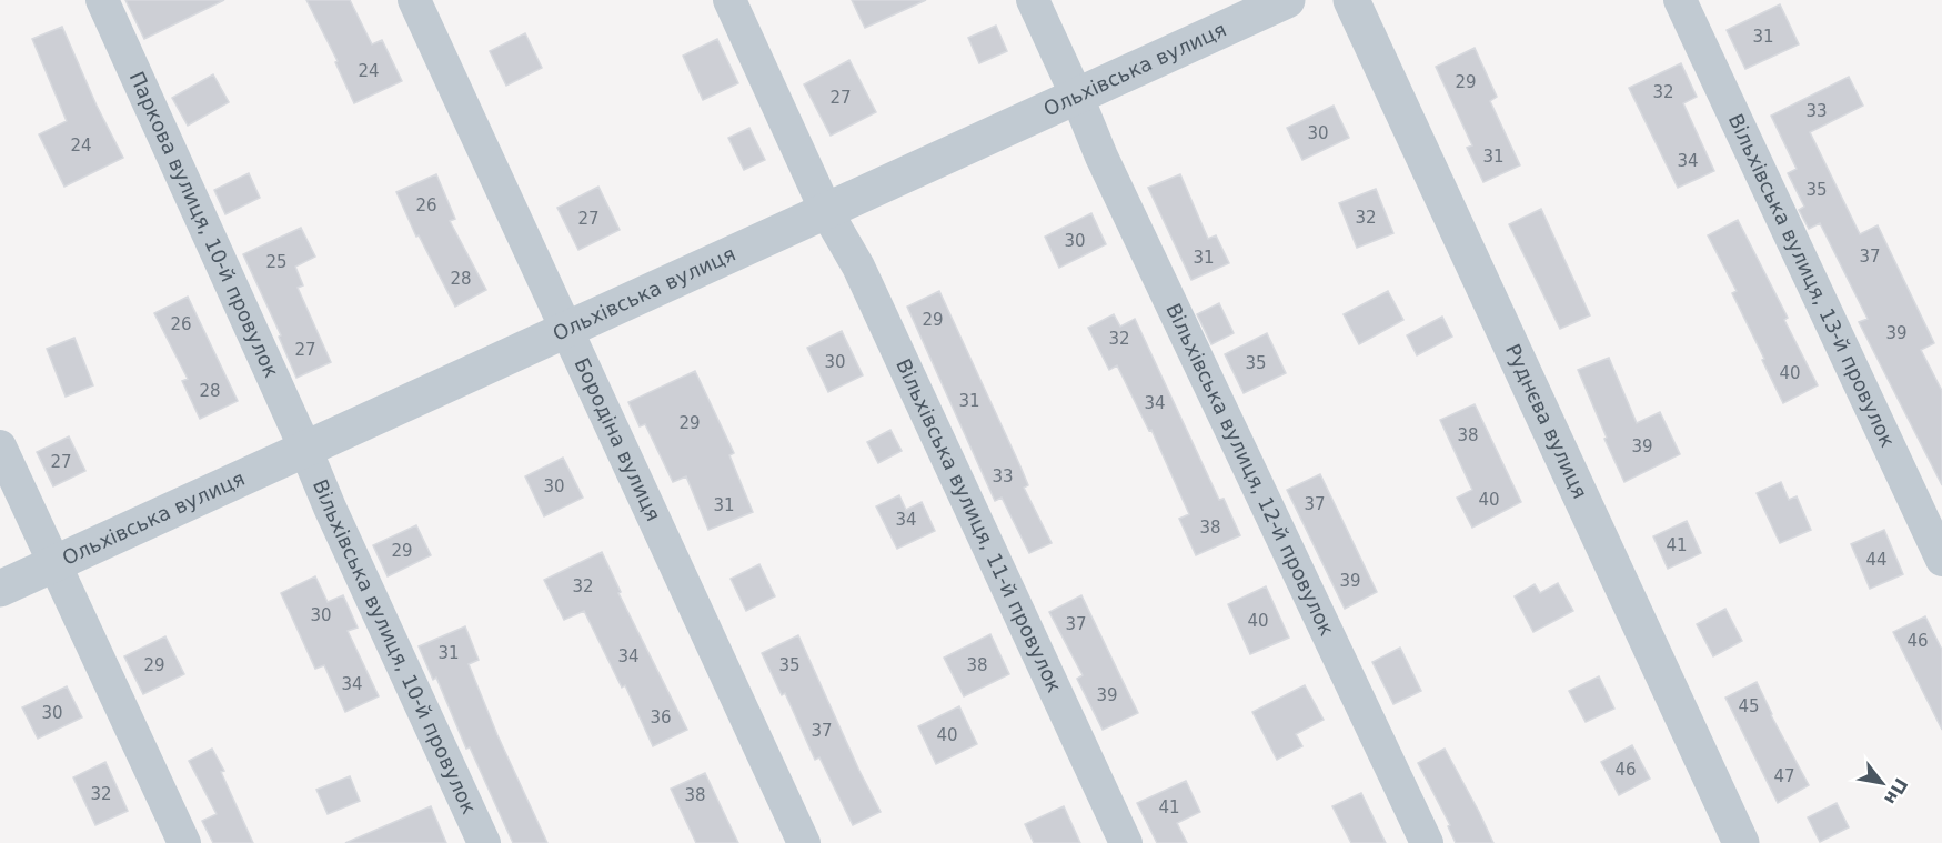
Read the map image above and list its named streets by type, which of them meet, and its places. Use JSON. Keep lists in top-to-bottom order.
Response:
{
  "streets": {
    "street": [
      "Ольхівська вулиця",
      "Паркова вулиця, 10-й провулок",
      "Вільхівська вулиця, 13-й провулок",
      "Руднєва вулиця",
      "Бородіна вулиця",
      "Вільхівська вулиця, 12-й провулок",
      "Вільхівська вулиця, 11-й провулок",
      "Вільхівська вулиця, 10-й провулок"
    ]
  },
  "crossings": [
    ["Ольхівська вулиця", "Паркова вулиця, 10-й провулок"],
    ["Ольхівська вулиця", "Бородіна вулиця"],
    ["Ольхівська вулиця", "Вільхівська вулиця, 12-й провулок"],
    ["Ольхівська вулиця", "Вільхівська вулиця, 11-й провулок"],
    ["Ольхівська вулиця", "Вільхівська вулиця, 10-й провулок"],
    ["Паркова вулиця, 10-й провулок", "Вільхівська вулиця, 10-й провулок"]
  ],
  "house_numbers": [
    "31",
    "24",
    "29",
    "32",
    "27",
    "33",
    "30",
    "24",
    "31",
    "34",
    "35",
    "26",
    "32",
    "27",
    "30",
    "37",
    "31",
    "25",
    "28",
    "29",
    "26",
    "39",
    "32",
    "27",
    "30",
    "35",
    "40",
    "28",
    "31",
    "34",
    "29",
    "38",
    "39",
    "27",
    "33",
    "30",
    "40",
    "37",
    "31",
    "34",
    "38",
    "41",
    "29",
    "44",
    "39",
    "32",
    "30",
    "40",
    "37",
    "46",
    "31",
    "34",
    "29",
    "35",
    "38",
    "34",
    "39",
    "45",
    "30",
    "36",
    "37",
    "40",
    "46",
    "47",
    "32",
    "38",
    "41"
  ],
  "north": "bottom right"
}
